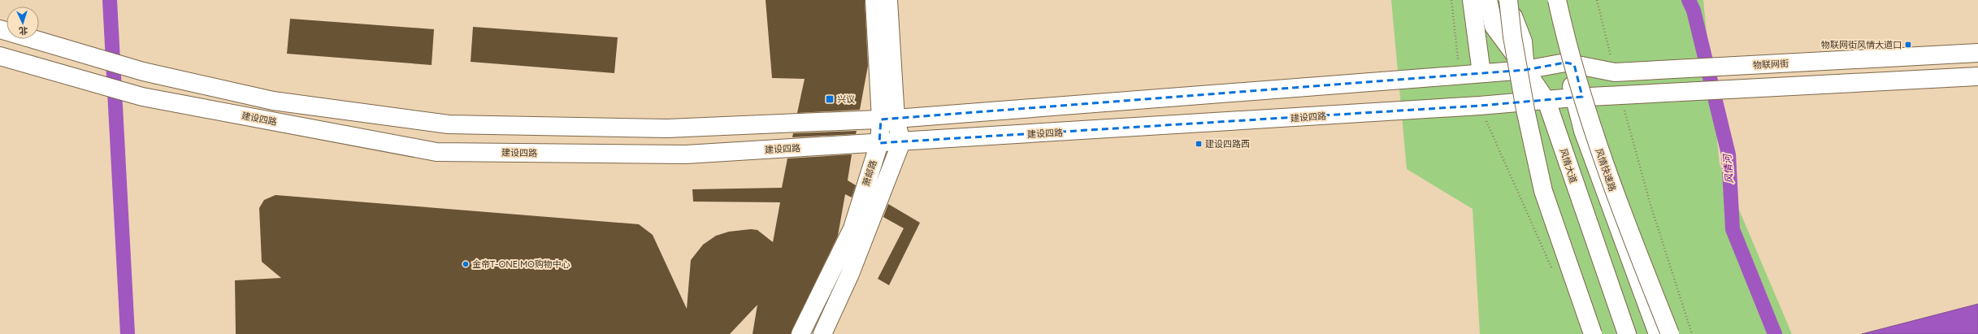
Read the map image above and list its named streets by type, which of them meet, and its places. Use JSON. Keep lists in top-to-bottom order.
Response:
{
  "streets": {
    "main road": [
      "物联网街",
      "建设四路",
      "风情大道",
      "风情快速路",
      "萧邮路"
    ]
  },
  "crossings": [
    ["建设四路", "风情大道"],
    ["建设四路", "萧邮路"]
  ],
  "water": ["风情河"],
  "places": {
    "transit": ["物联网街风情大道口", "兴议", "建设四路西"],
    "other": ["金帝T-ONE MO购物中心"]
  },
  "north": "bottom"
}
